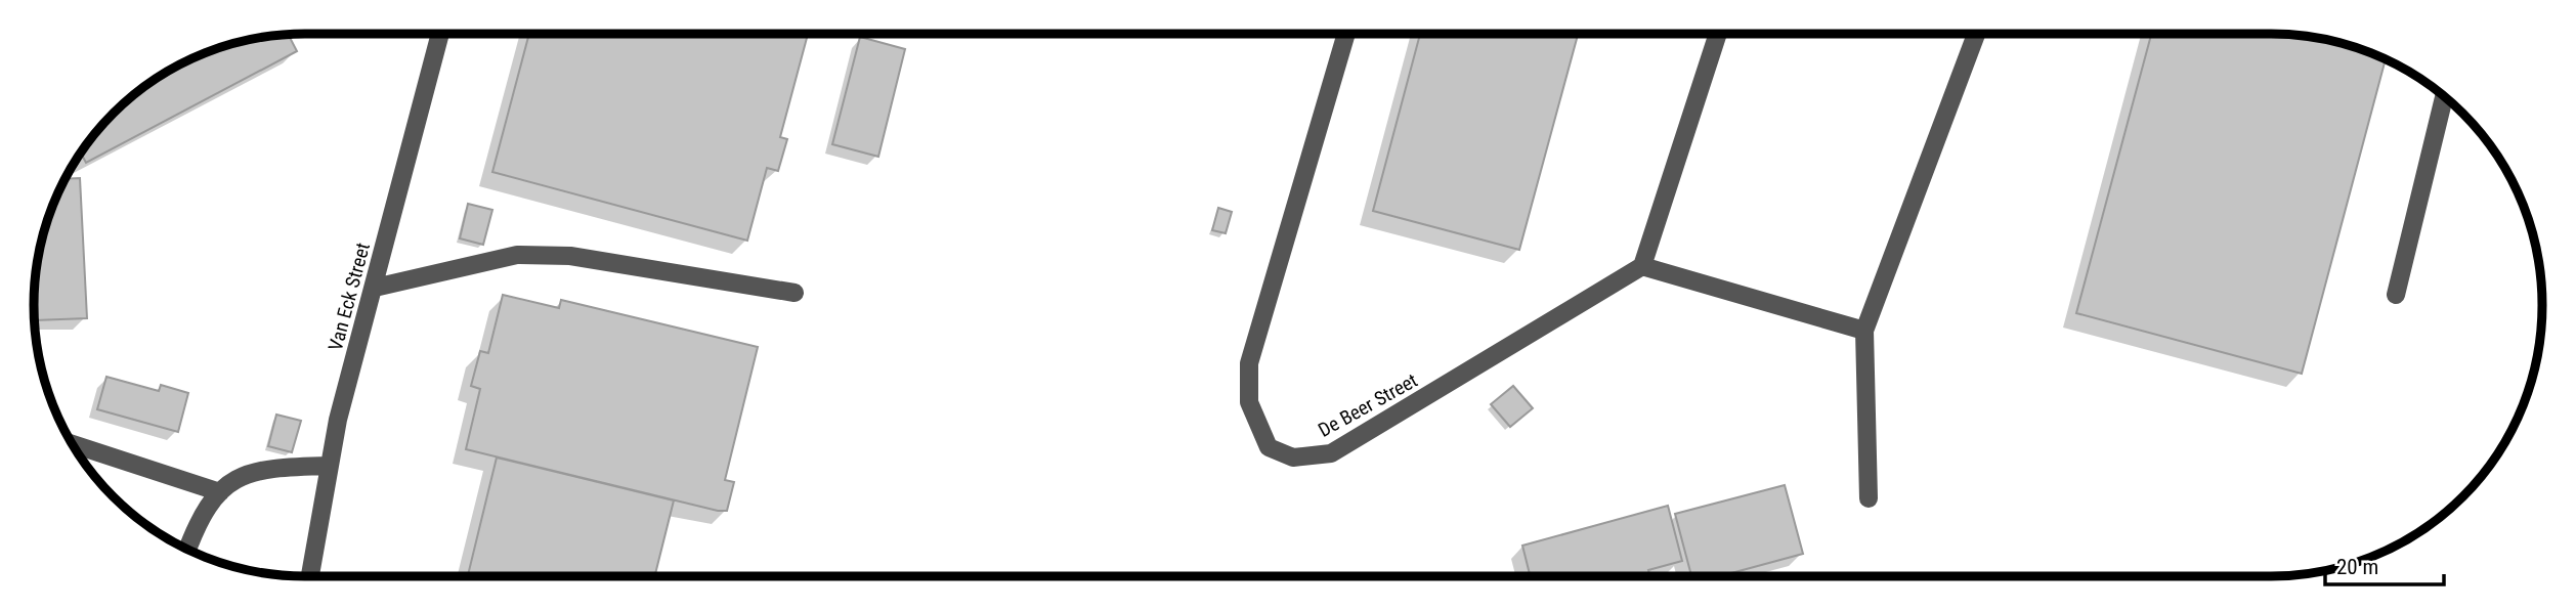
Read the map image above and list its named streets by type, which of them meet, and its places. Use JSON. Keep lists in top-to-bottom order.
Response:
{
  "streets": {
    "lane": ["Van Eck Street", "De Beer Street"]
  },
  "scale_bar": "20 m"
}
